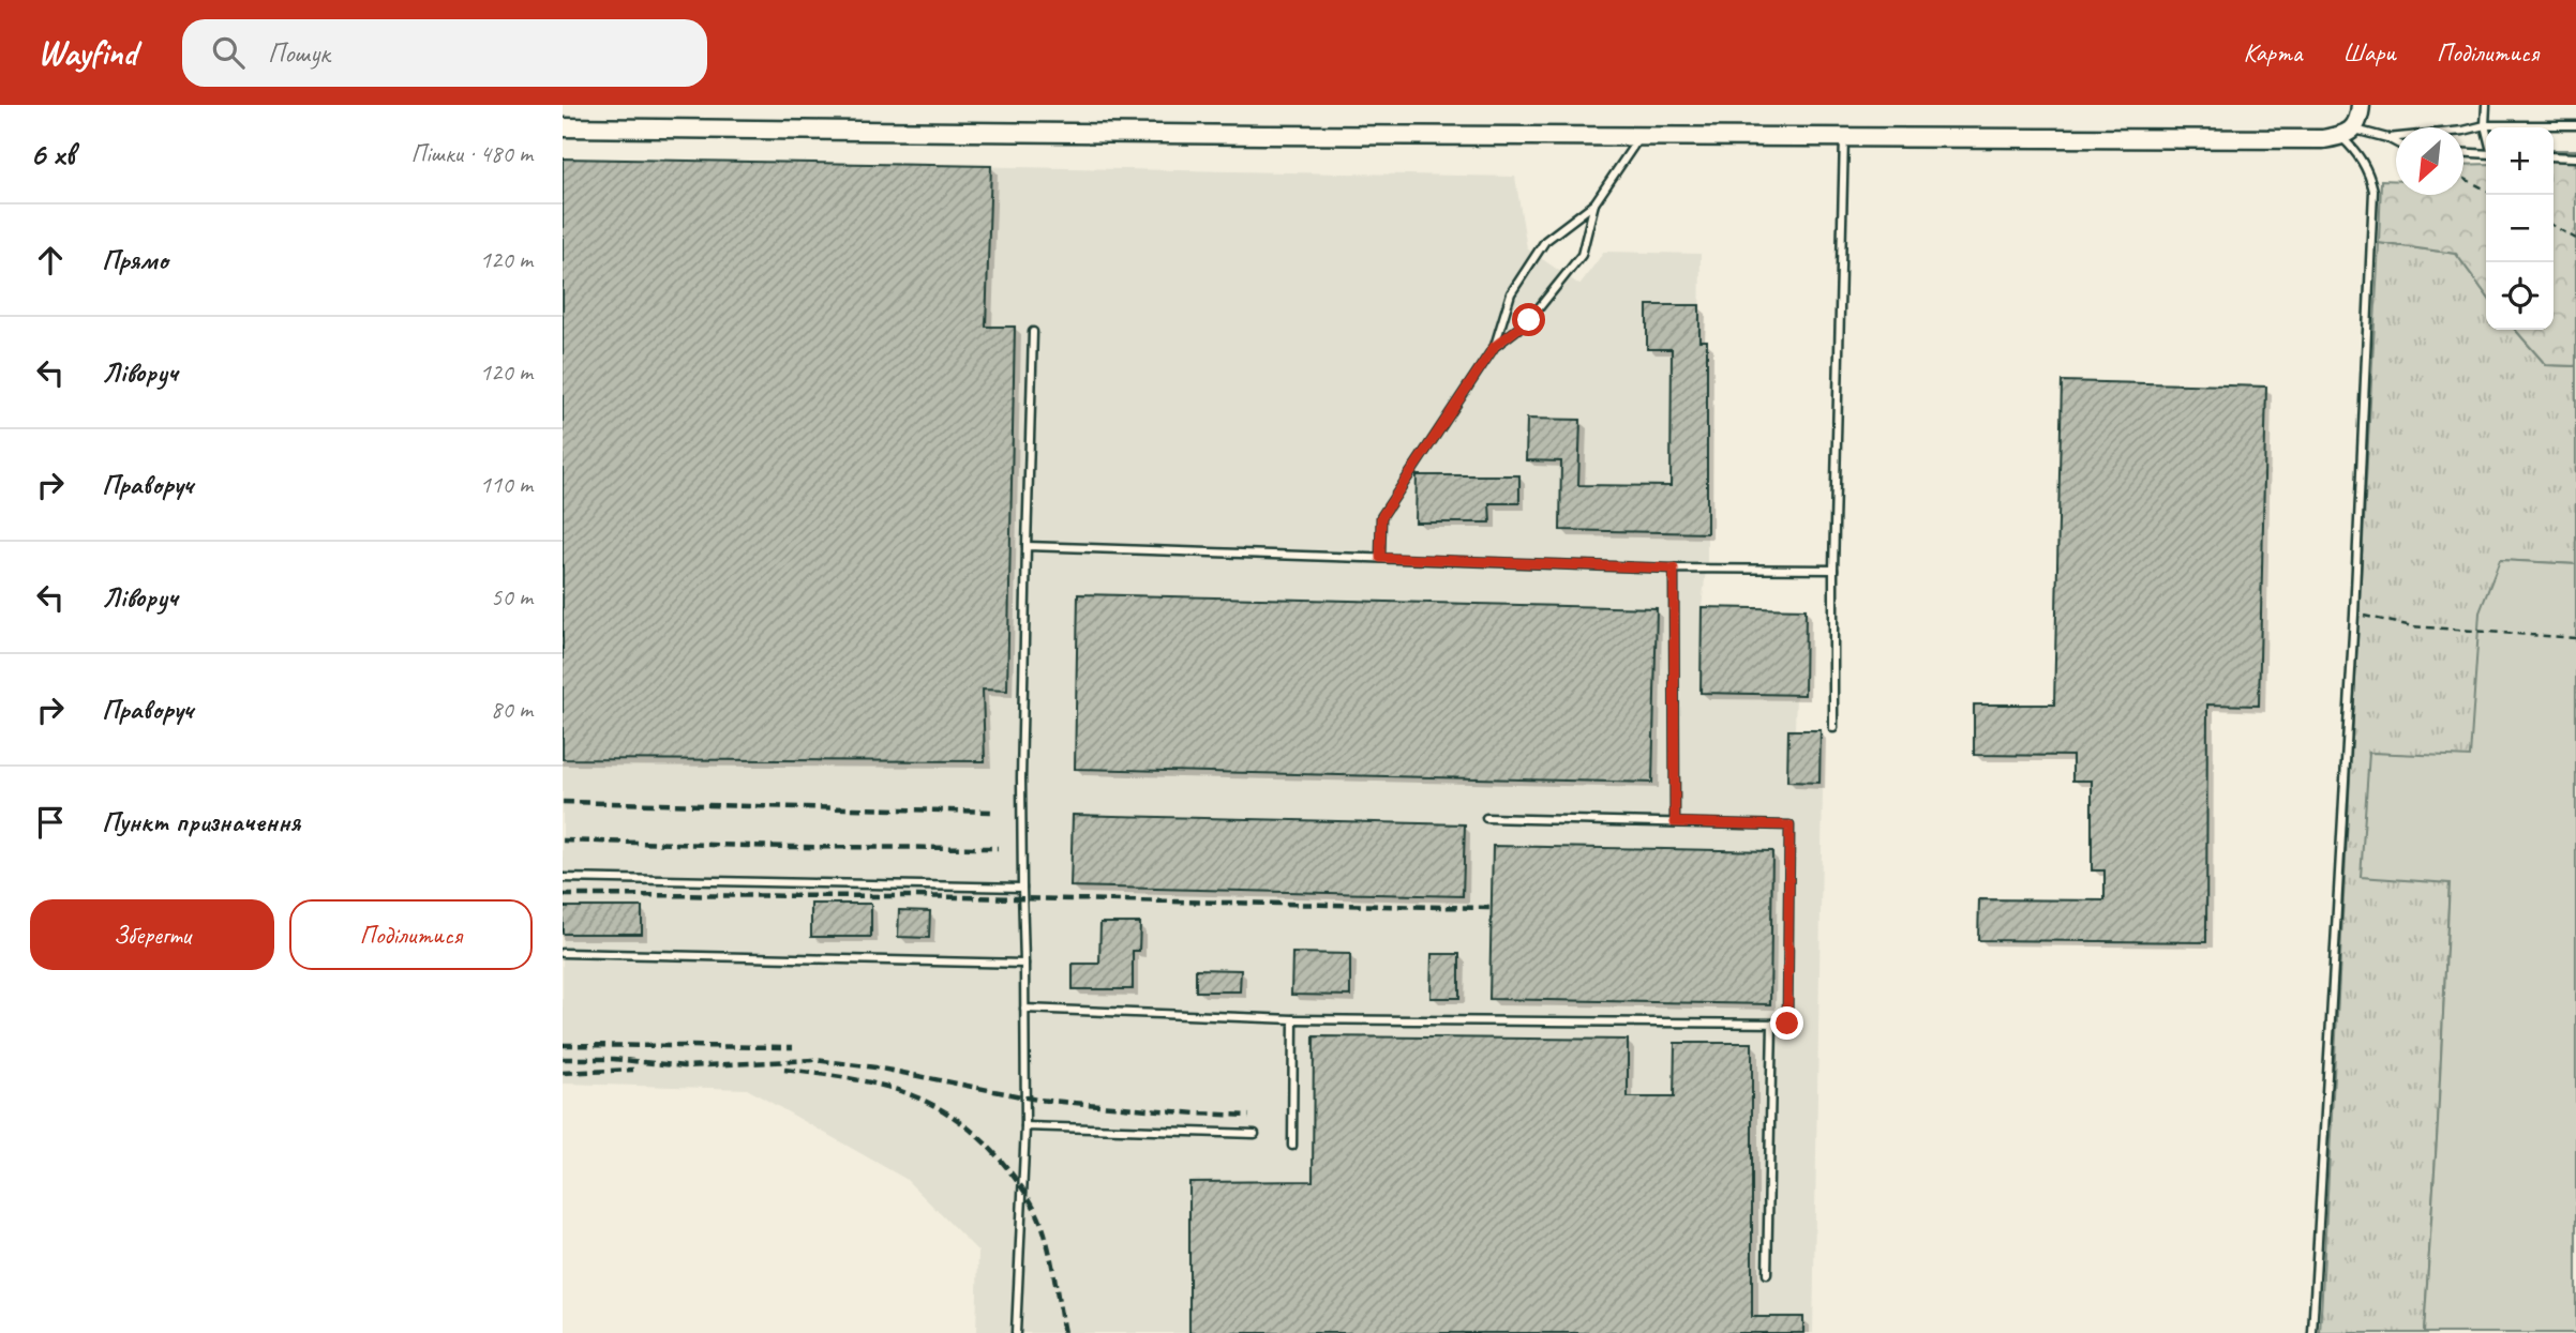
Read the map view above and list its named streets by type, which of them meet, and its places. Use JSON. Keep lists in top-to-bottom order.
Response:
{
  "north": "bottom left",
  "page": {
    "header": "Wayfind",
    "search": "Пошук",
    "nav": ["Карта", "Шари", "Поділитися"],
    "heading": ["6 хв", "Пішки · 480 m"],
    "map_buttons": ["+", "−"],
    "list": [
      ["Прямо", "120 m"],
      ["Ліворуч", "120 m"],
      ["Праворуч", "110 m"],
      ["Ліворуч", "50 m"],
      ["Праворуч", "80 m"],
      "Пункт призначення"
    ],
    "buttons": ["Зберегти", "Поділитися"]
  }
}
